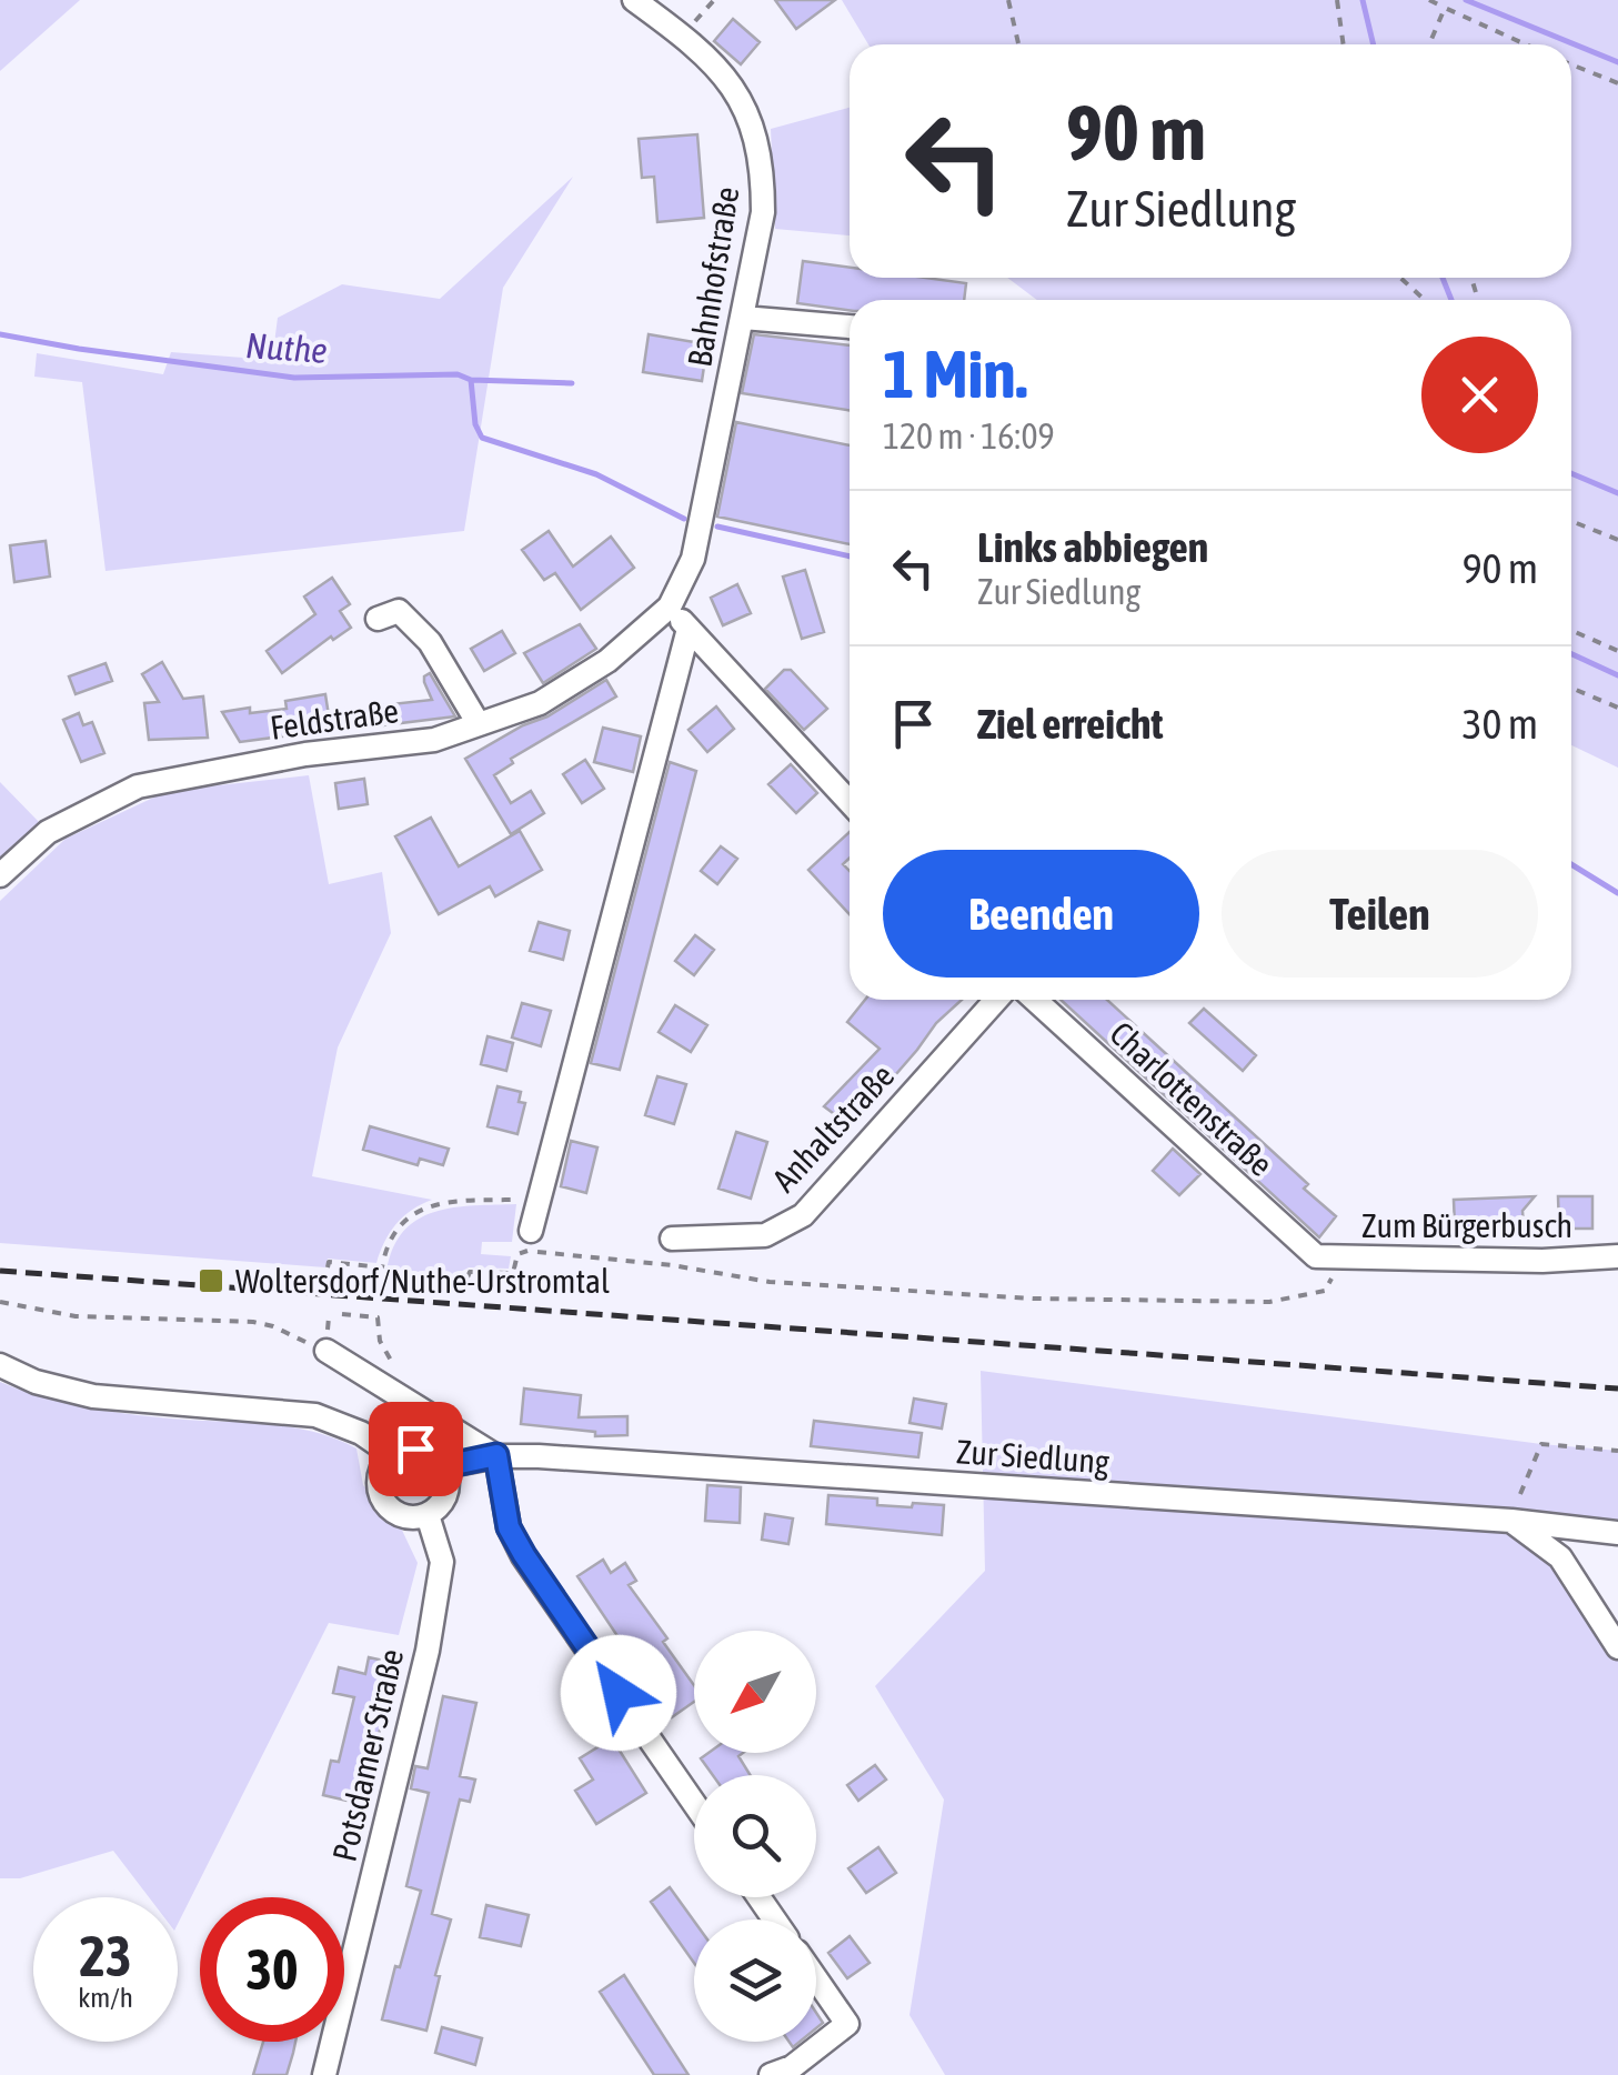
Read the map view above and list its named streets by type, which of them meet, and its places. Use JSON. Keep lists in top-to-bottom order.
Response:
{
  "streets": {
    "street": [
      "Bahnhofstraße",
      "Feldstraße",
      "Charlottenstraße",
      "Anhaltstraße",
      "Zum Bürgerbusch",
      "Zur Siedlung",
      "Potsdamer Straße"
    ]
  },
  "crossings": [
    ["Bahnhofstraße", "Feldstraße"],
    ["Charlottenstraße", "Zum Bürgerbusch"],
    ["Zur Siedlung", "Potsdamer Straße"]
  ],
  "water": ["Nuthe"],
  "places": {
    "transit": ["Woltersdorf/Nuthe-Urstromtal"]
  },
  "north": "bottom left",
  "page": {
    "turn": ["90 m", "Zur Siedlung"],
    "heading": ["1 Min.", "120 m · 16:09"],
    "list": [
      {
        "name": "Links abbiegen",
        "note": "Zur Siedlung",
        "value": "90 m"
      },
      {
        "name": "Ziel erreicht",
        "value": "30 m"
      }
    ],
    "buttons": ["Beenden", "Teilen"],
    "speed": "23 km/h",
    "limit": "30"
  }
}
